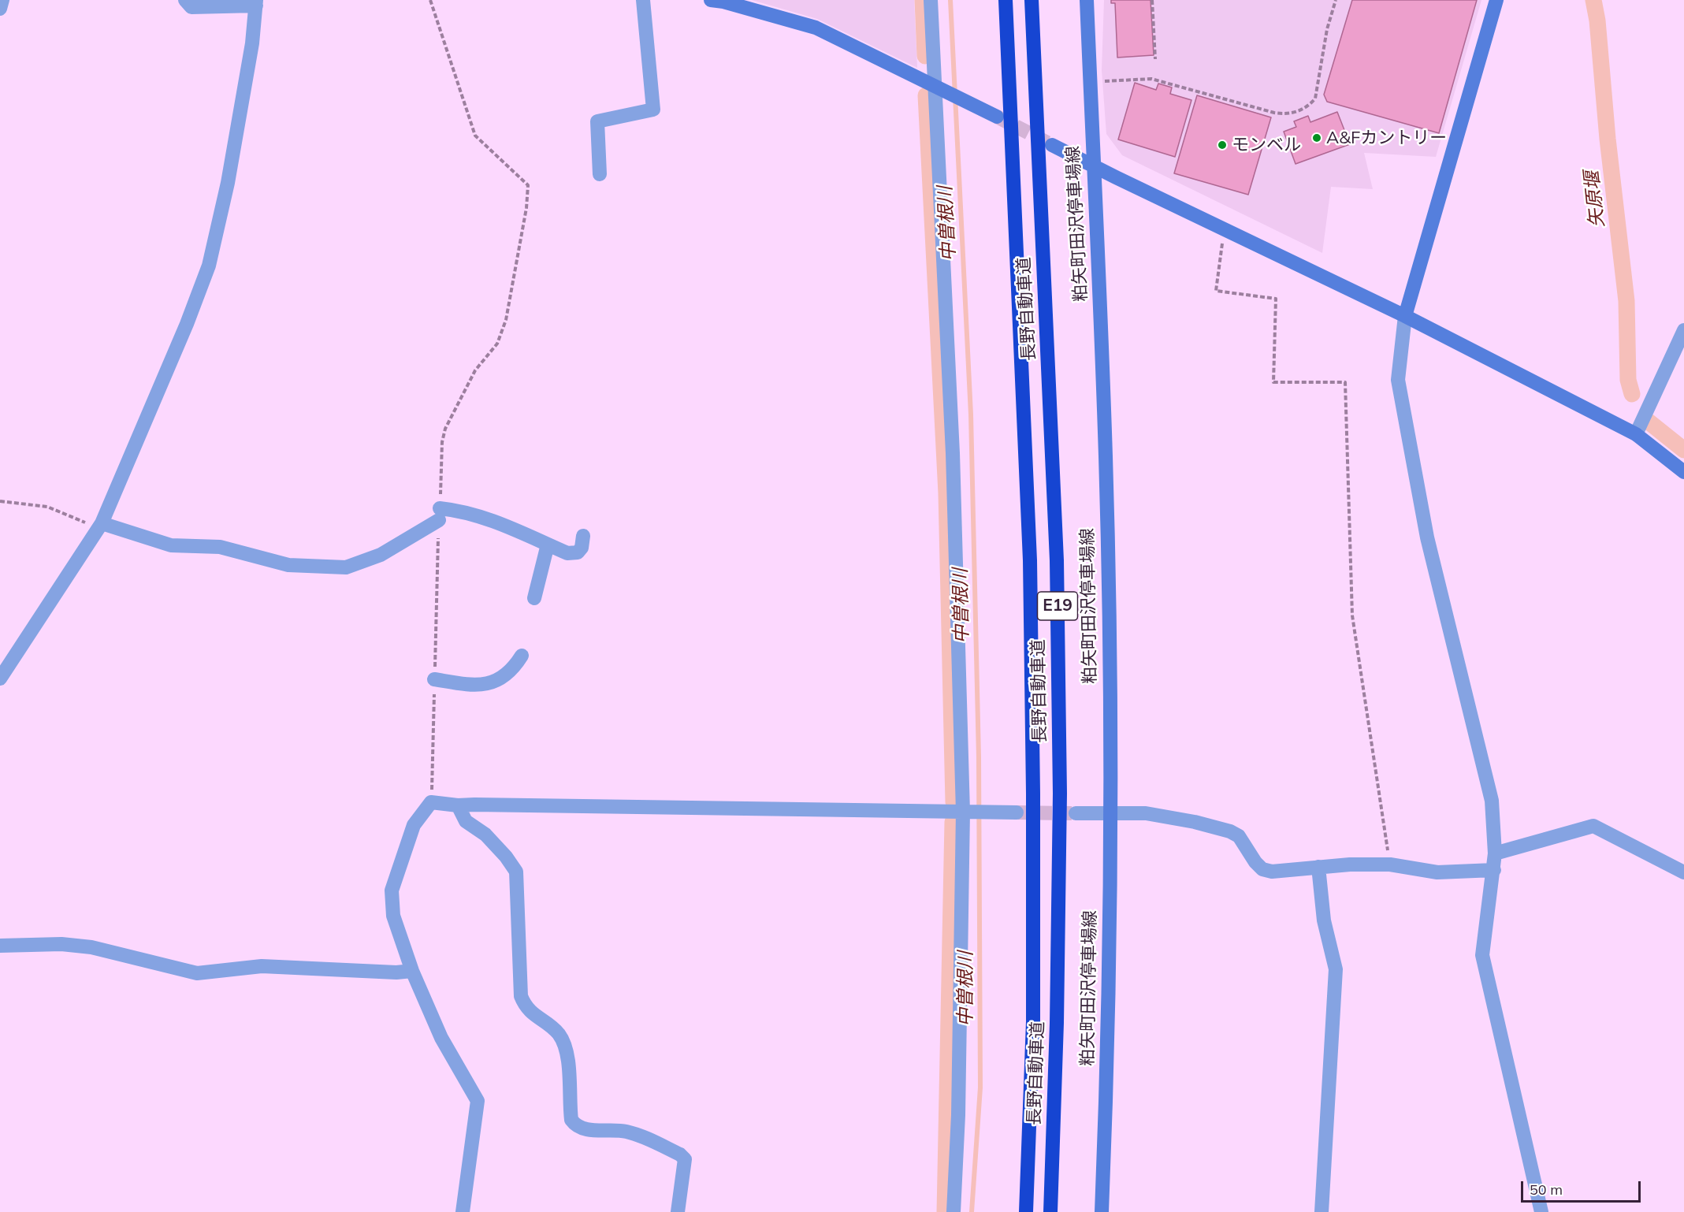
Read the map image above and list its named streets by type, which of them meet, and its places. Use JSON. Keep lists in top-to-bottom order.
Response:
{
  "streets": {
    "highway": ["長野自動車道", "E19"],
    "street": ["粕矢町田沢停車場線"]
  },
  "water": ["矢原堰", "中曽根川"],
  "places": ["A&Fカントリー", "モンベル"],
  "scale_bar": "50 m"
}
